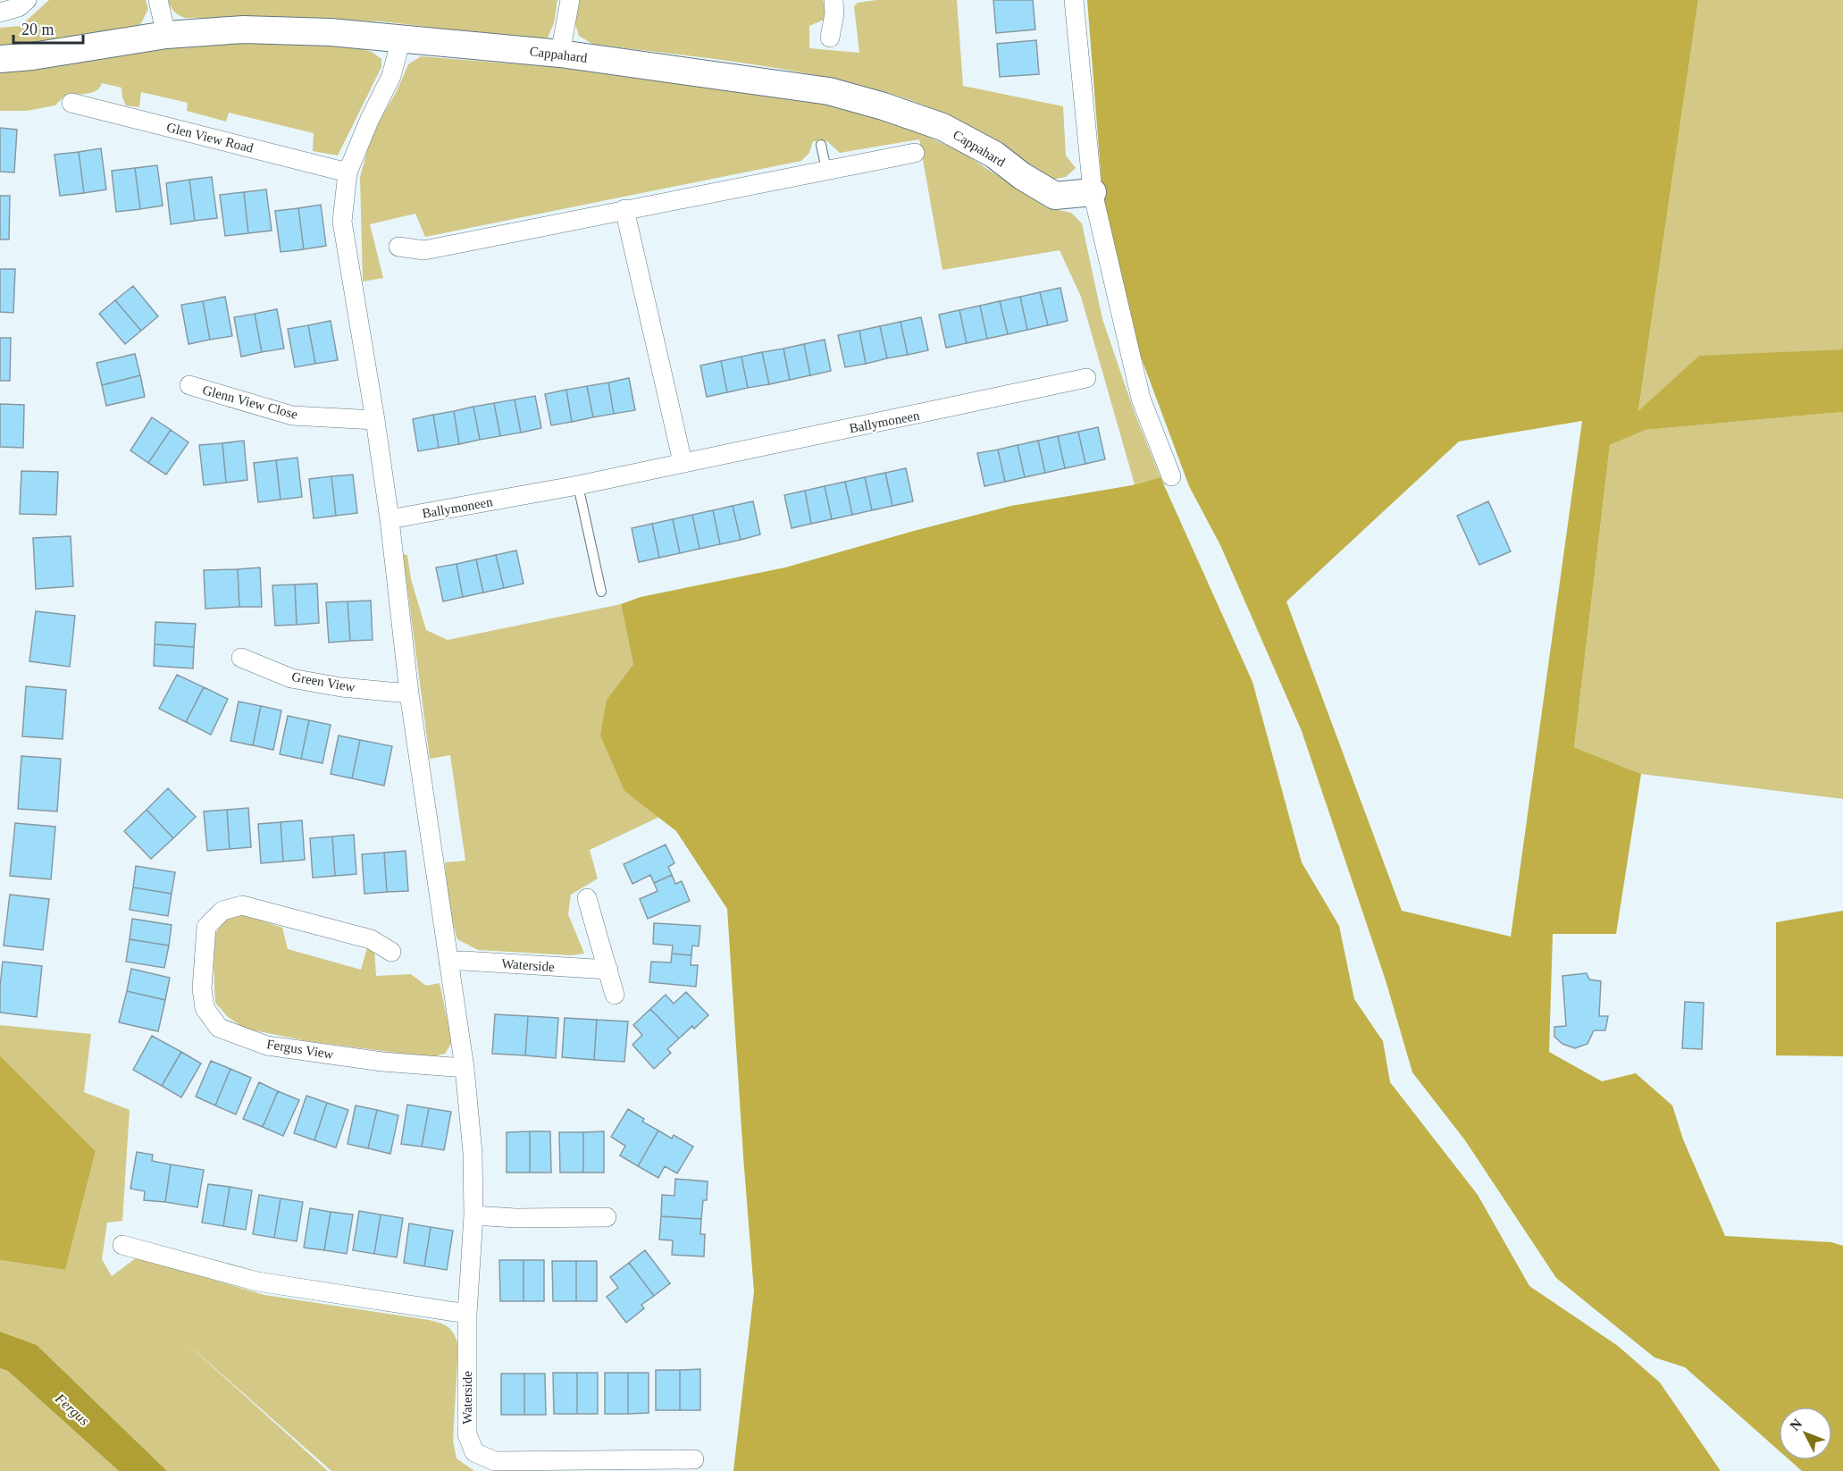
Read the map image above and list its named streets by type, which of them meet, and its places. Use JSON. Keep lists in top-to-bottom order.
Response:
{
  "streets": {
    "main road": ["Cappahard"],
    "street": [
      "Glen View Road",
      "Glenn View Close",
      "Ballymoneen",
      "Green View",
      "Waterside",
      "Fergus View"
    ]
  },
  "crossings": [
    ["Cappahard", "Waterside"],
    ["Glen View Road", "Waterside"],
    ["Glenn View Close", "Waterside"],
    ["Ballymoneen", "Waterside"],
    ["Green View", "Waterside"],
    ["Waterside", "Fergus View"]
  ],
  "water": ["Fergus"],
  "scale_bar": "20 m",
  "north": "top left"
}
